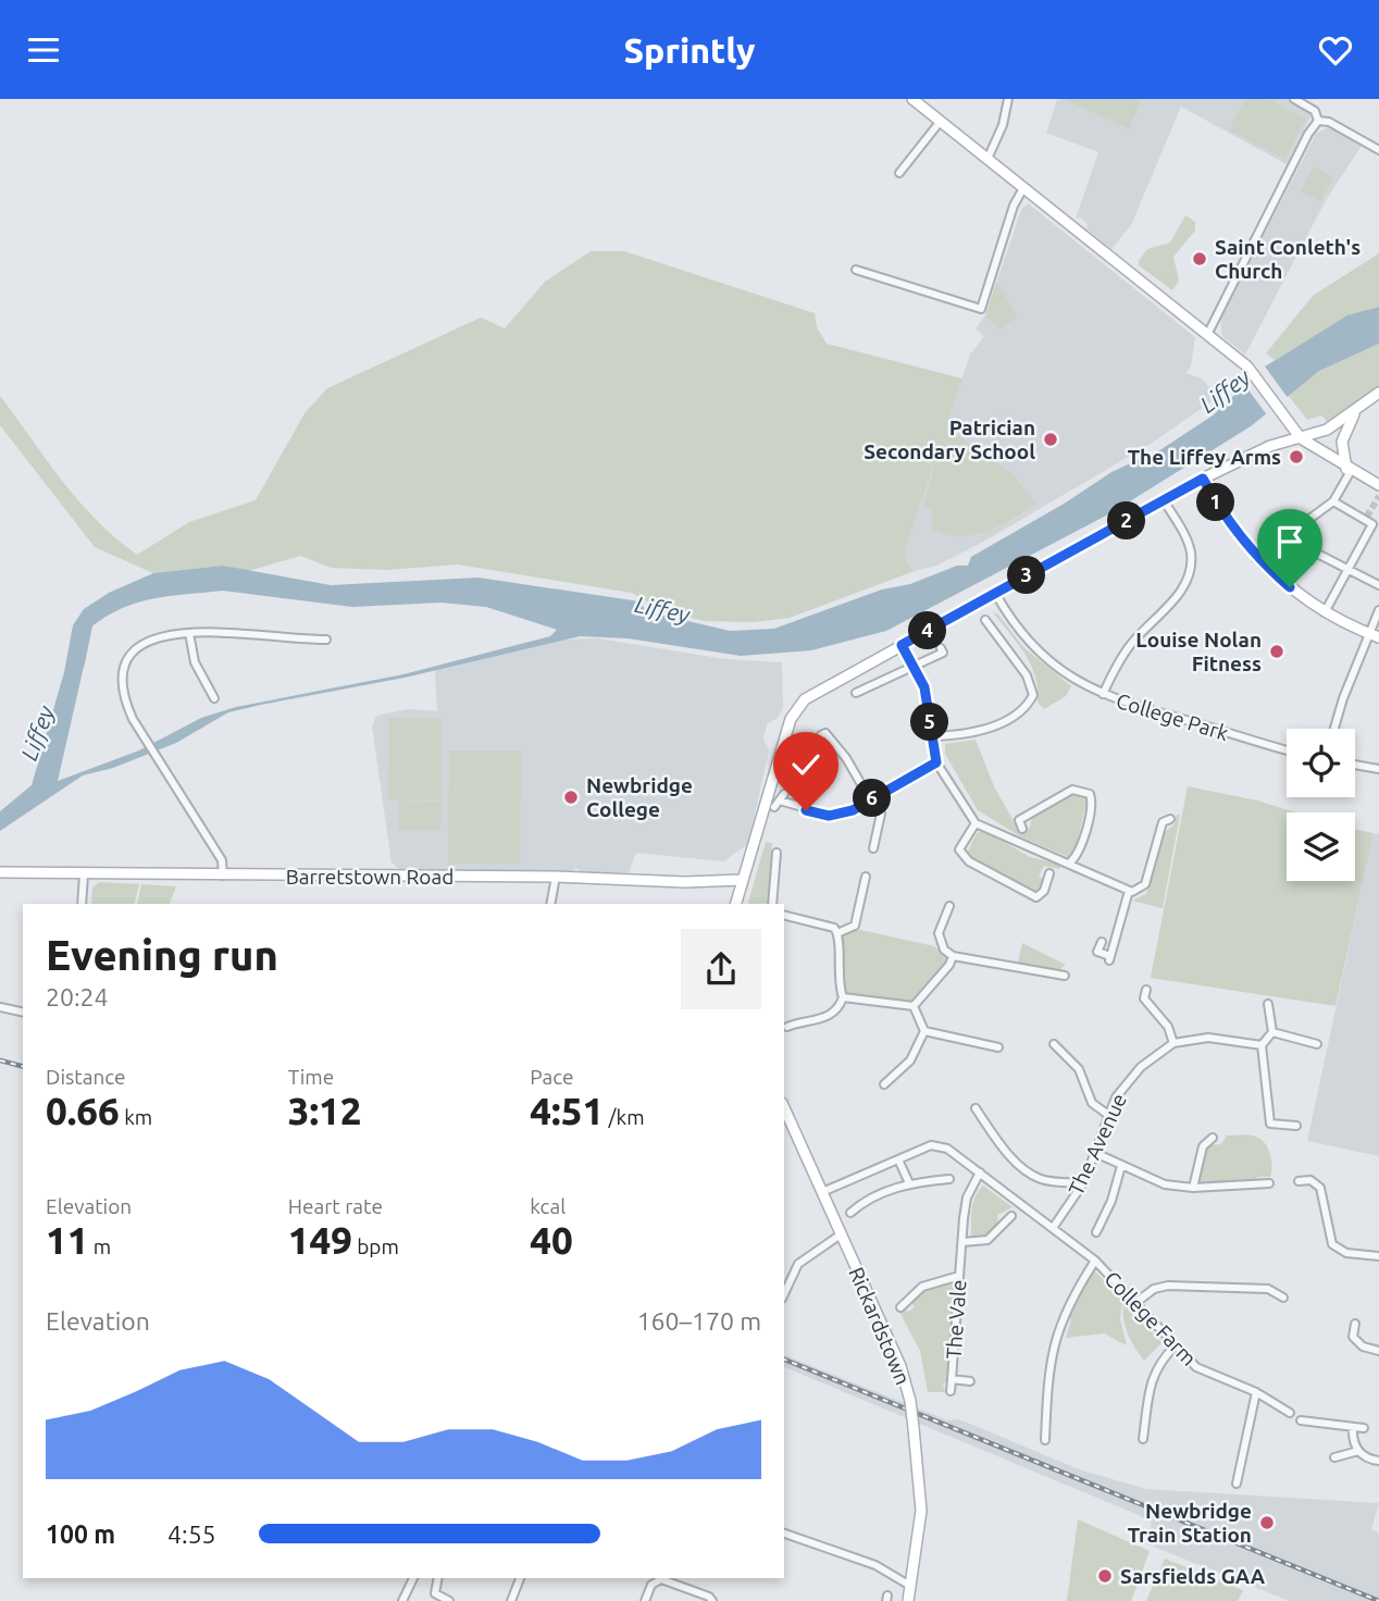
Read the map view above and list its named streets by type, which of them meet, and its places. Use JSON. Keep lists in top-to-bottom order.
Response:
{
  "streets": {
    "street": [
      "College Park",
      "Barretstown Road",
      "The Avenue",
      "College Farm",
      "The Vale",
      "Rickardstown"
    ]
  },
  "crossings": [
    ["The Avenue", "College Farm"],
    ["College Farm", "The Vale"],
    ["College Farm", "Rickardstown"]
  ],
  "water": ["Liffey"],
  "places": [
    "Saint Conleth's Church",
    "Patrician Secondary School",
    "The Liffey Arms",
    "Louise Nolan Fitness",
    "Newbridge College",
    "Newbridge Train Station",
    "Sarsfields GAA"
  ],
  "page": {
    "header": "Sprintly",
    "pins": [
      "1",
      "2",
      "3",
      "4",
      "5",
      "6"
    ],
    "heading": ["Evening run", "20:24"],
    "stats": [
      ["Distance", "0.66 km"],
      ["Time", "3:12"],
      ["Pace", "4:51 /km"],
      ["Elevation", "11 m"],
      ["Heart rate", "149 bpm"],
      ["kcal", "40"]
    ],
    "chart": ["Elevation", "160–170 m"],
    "list": [
      {
        "name": "100 m",
        "note": "4:55"
      }
    ]
  }
}
